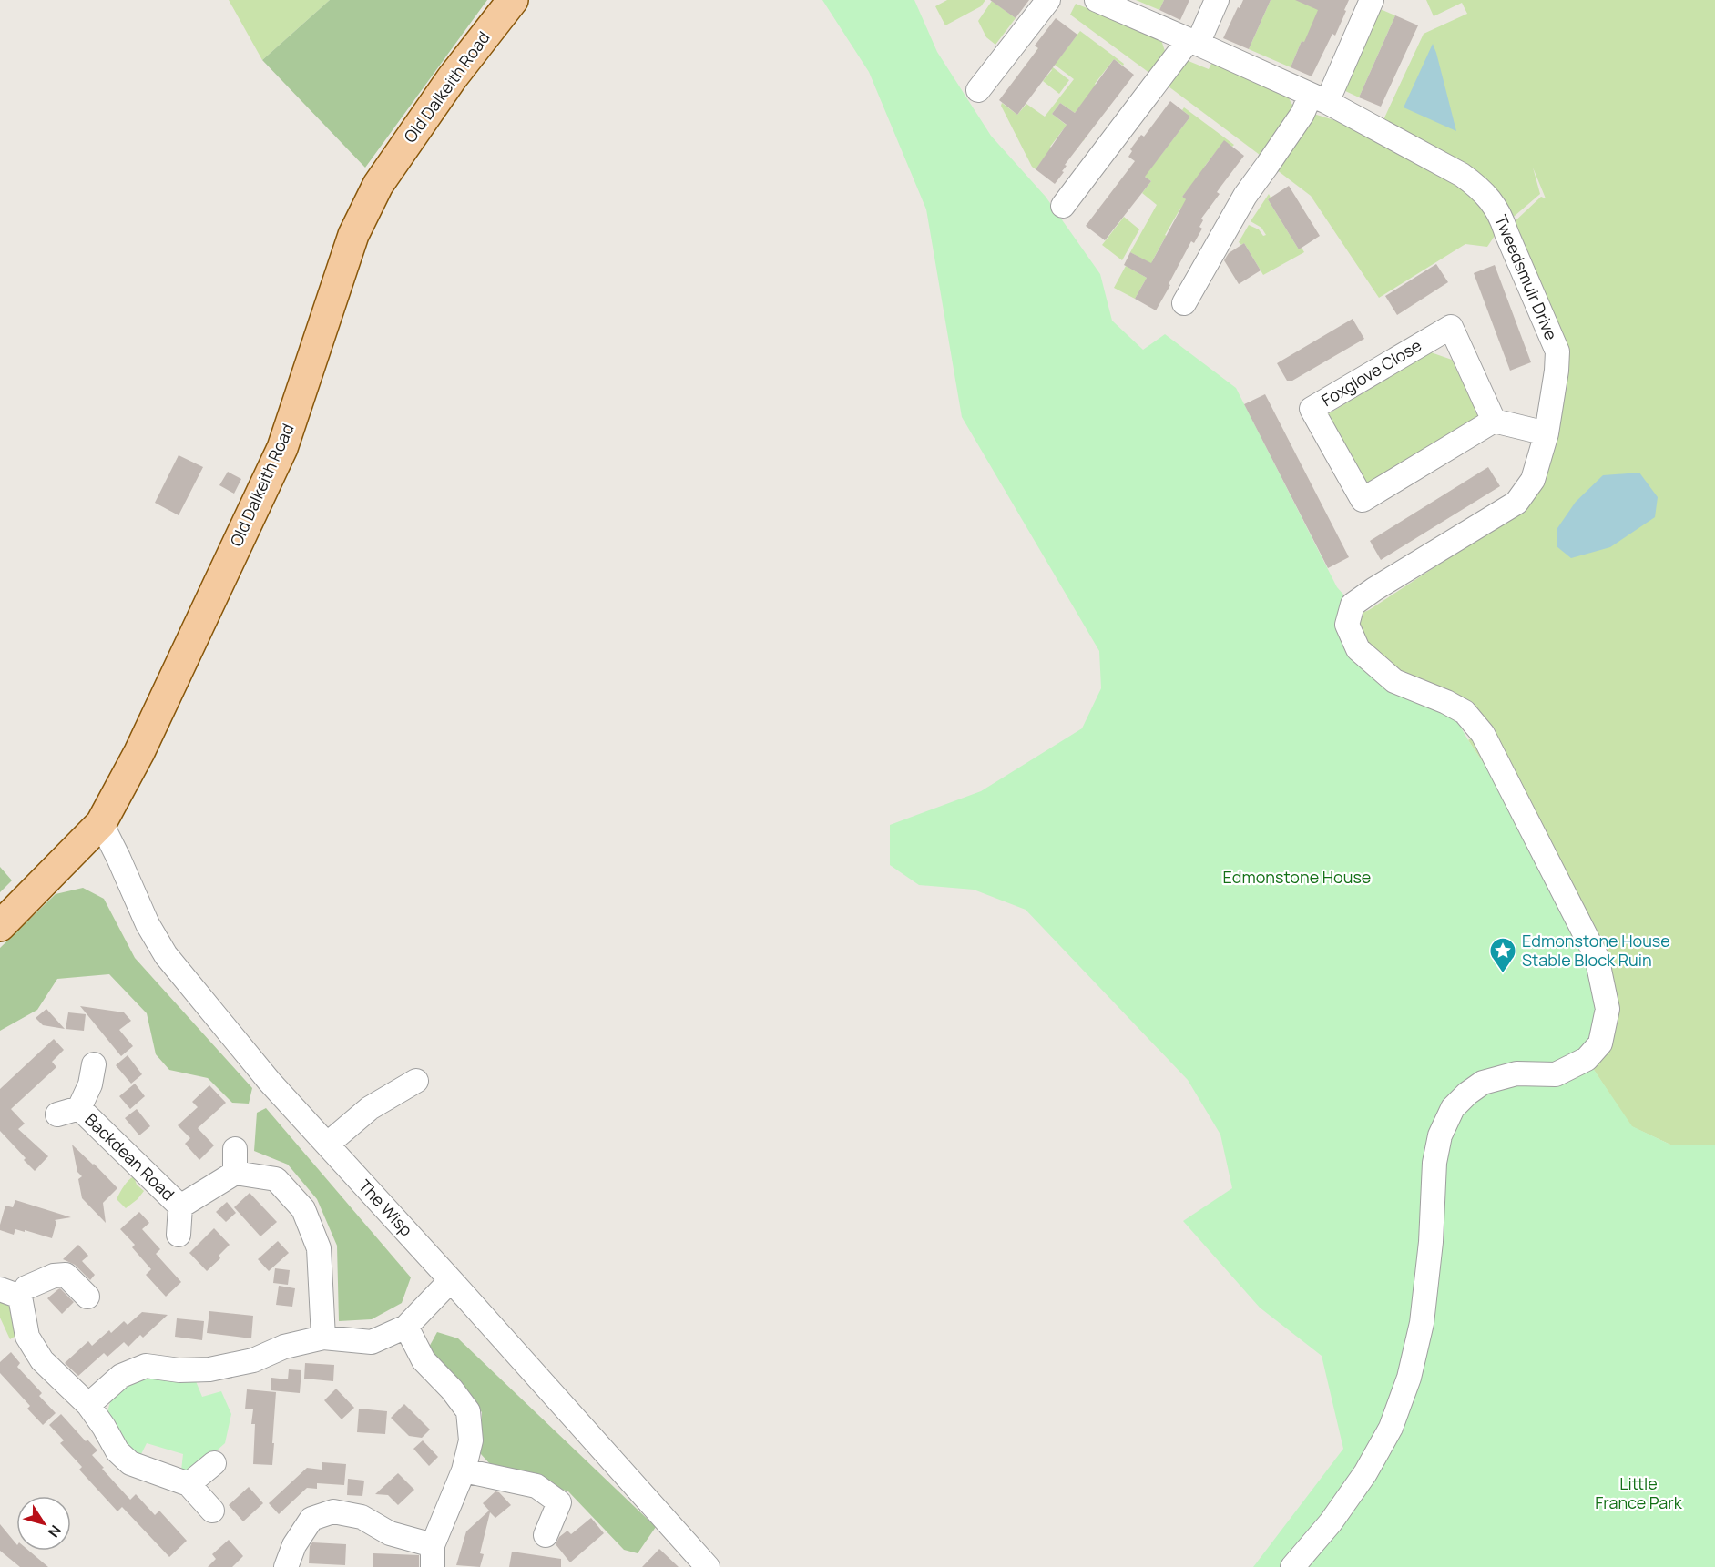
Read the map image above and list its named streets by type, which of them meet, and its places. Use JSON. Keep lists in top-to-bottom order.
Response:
{
  "streets": {
    "main road": ["Old Dalkeith Road"],
    "street": [
      "Tweedsmuir Drive",
      "Foxglove Close",
      "Backdean Road",
      "The Wisp"
    ]
  },
  "crossings": [
    ["Old Dalkeith Road", "The Wisp"]
  ],
  "parks": ["Edmonstone House", "Little France Park"],
  "places": {
    "place": ["Edmonstone House Stable Block Ruin"]
  },
  "north": "bottom right"
}
